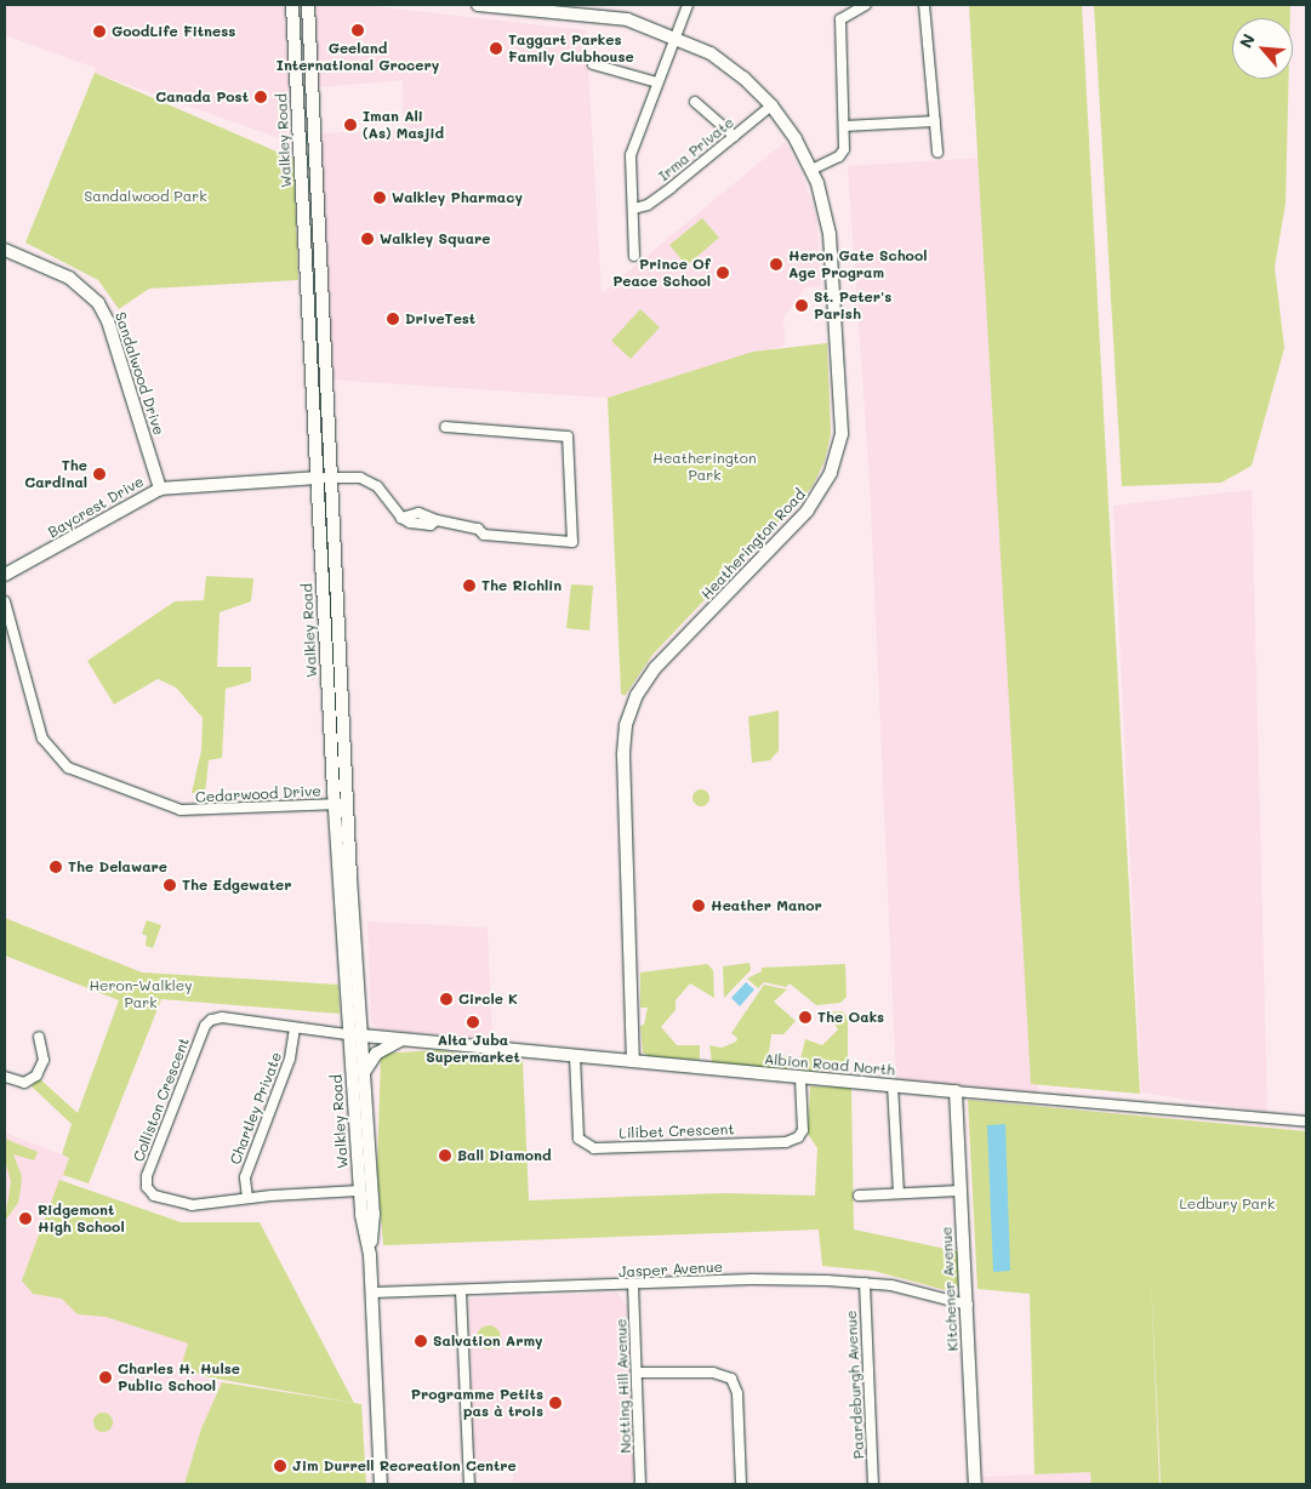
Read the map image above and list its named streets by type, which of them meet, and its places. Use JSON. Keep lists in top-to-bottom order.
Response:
{
  "streets": {
    "street": [
      "Walkley Road",
      "Irma Private",
      "Sandalwood Drive",
      "Baycrest Drive",
      "Heatherington Road",
      "Cedarwood Drive",
      "Albion Road North",
      "Colliston Crescent",
      "Chartley Private",
      "Lilibet Crescent",
      "Jasper Avenue",
      "Kitchener Avenue",
      "Paardeburgh Avenue",
      "Notting Hill Avenue"
    ]
  },
  "crossings": [
    ["Walkley Road", "Baycrest Drive"],
    ["Walkley Road", "Cedarwood Drive"],
    ["Walkley Road", "Albion Road North"],
    ["Walkley Road", "Colliston Crescent"],
    ["Walkley Road", "Jasper Avenue"],
    ["Irma Private", "Heatherington Road"],
    ["Sandalwood Drive", "Baycrest Drive"],
    ["Heatherington Road", "Albion Road North"],
    ["Albion Road North", "Colliston Crescent"],
    ["Albion Road North", "Lilibet Crescent"],
    ["Albion Road North", "Kitchener Avenue"],
    ["Colliston Crescent", "Chartley Private"],
    ["Jasper Avenue", "Kitchener Avenue"],
    ["Jasper Avenue", "Paardeburgh Avenue"],
    ["Jasper Avenue", "Notting Hill Avenue"]
  ],
  "parks": [
    "Sandalwood Park",
    "Heatherington Park",
    "Heron-Walkley Park",
    "Ledbury Park"
  ],
  "places": [
    "Geeland International Grocery",
    "GoodLife Fitness",
    "Taggart Parkes Family Clubhouse",
    "Canada Post",
    "Iman Ali (As) Masjid",
    "Walkley Pharmacy",
    "Walkley Square",
    "Heron Gate School Age Program",
    "Prince Of Peace School",
    "St. Peter's Parish",
    "DriveTest",
    "The Cardinal",
    "The Richlin",
    "The Delaware",
    "The Edgewater",
    "Heather Manor",
    "Circle K",
    "The Oaks",
    "Alta Juba Supermarket",
    "Ball Diamond",
    "Ridgemont High School",
    "Salvation Army",
    "Charles H. Hulse Public School",
    "Programme Petits pas à trois",
    "Jim Durrell Recreation Centre"
  ],
  "north": "top left"
}
